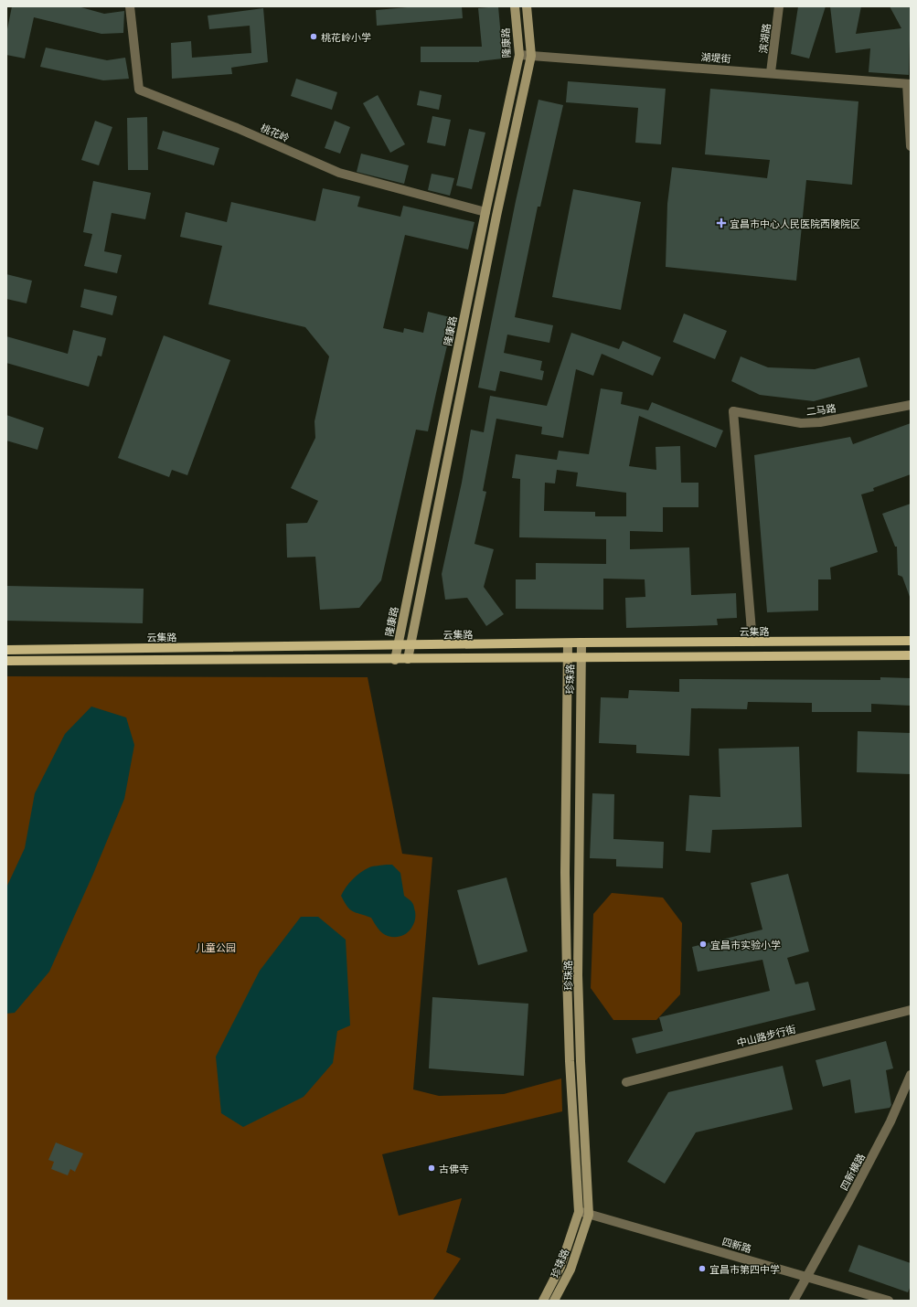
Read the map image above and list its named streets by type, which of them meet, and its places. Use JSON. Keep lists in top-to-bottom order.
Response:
{
  "streets": {
    "main road": ["隆康路", "云集路", "珍珠路"],
    "street": [
      "滨湖路",
      "湖堤街",
      "桃花岭",
      "二马路",
      "中山路步行街",
      "四新横路",
      "四新路"
    ]
  },
  "crossings": [
    ["滨湖路", "湖堤街"],
    ["隆康路", "湖堤街"],
    ["隆康路", "桃花岭"],
    ["隆康路", "云集路"],
    ["二马路", "云集路"],
    ["云集路", "珍珠路"],
    ["珍珠路", "四新路"],
    ["四新横路", "四新路"]
  ],
  "parks": ["儿童公园"],
  "places": {
    "other": [
      "桃花岭小学",
      "宜昌市实验小学",
      "古佛寺",
      "宜昌市第四中学"
    ],
    "health": ["宜昌市中心人民医院西陵院区"]
  }
}
